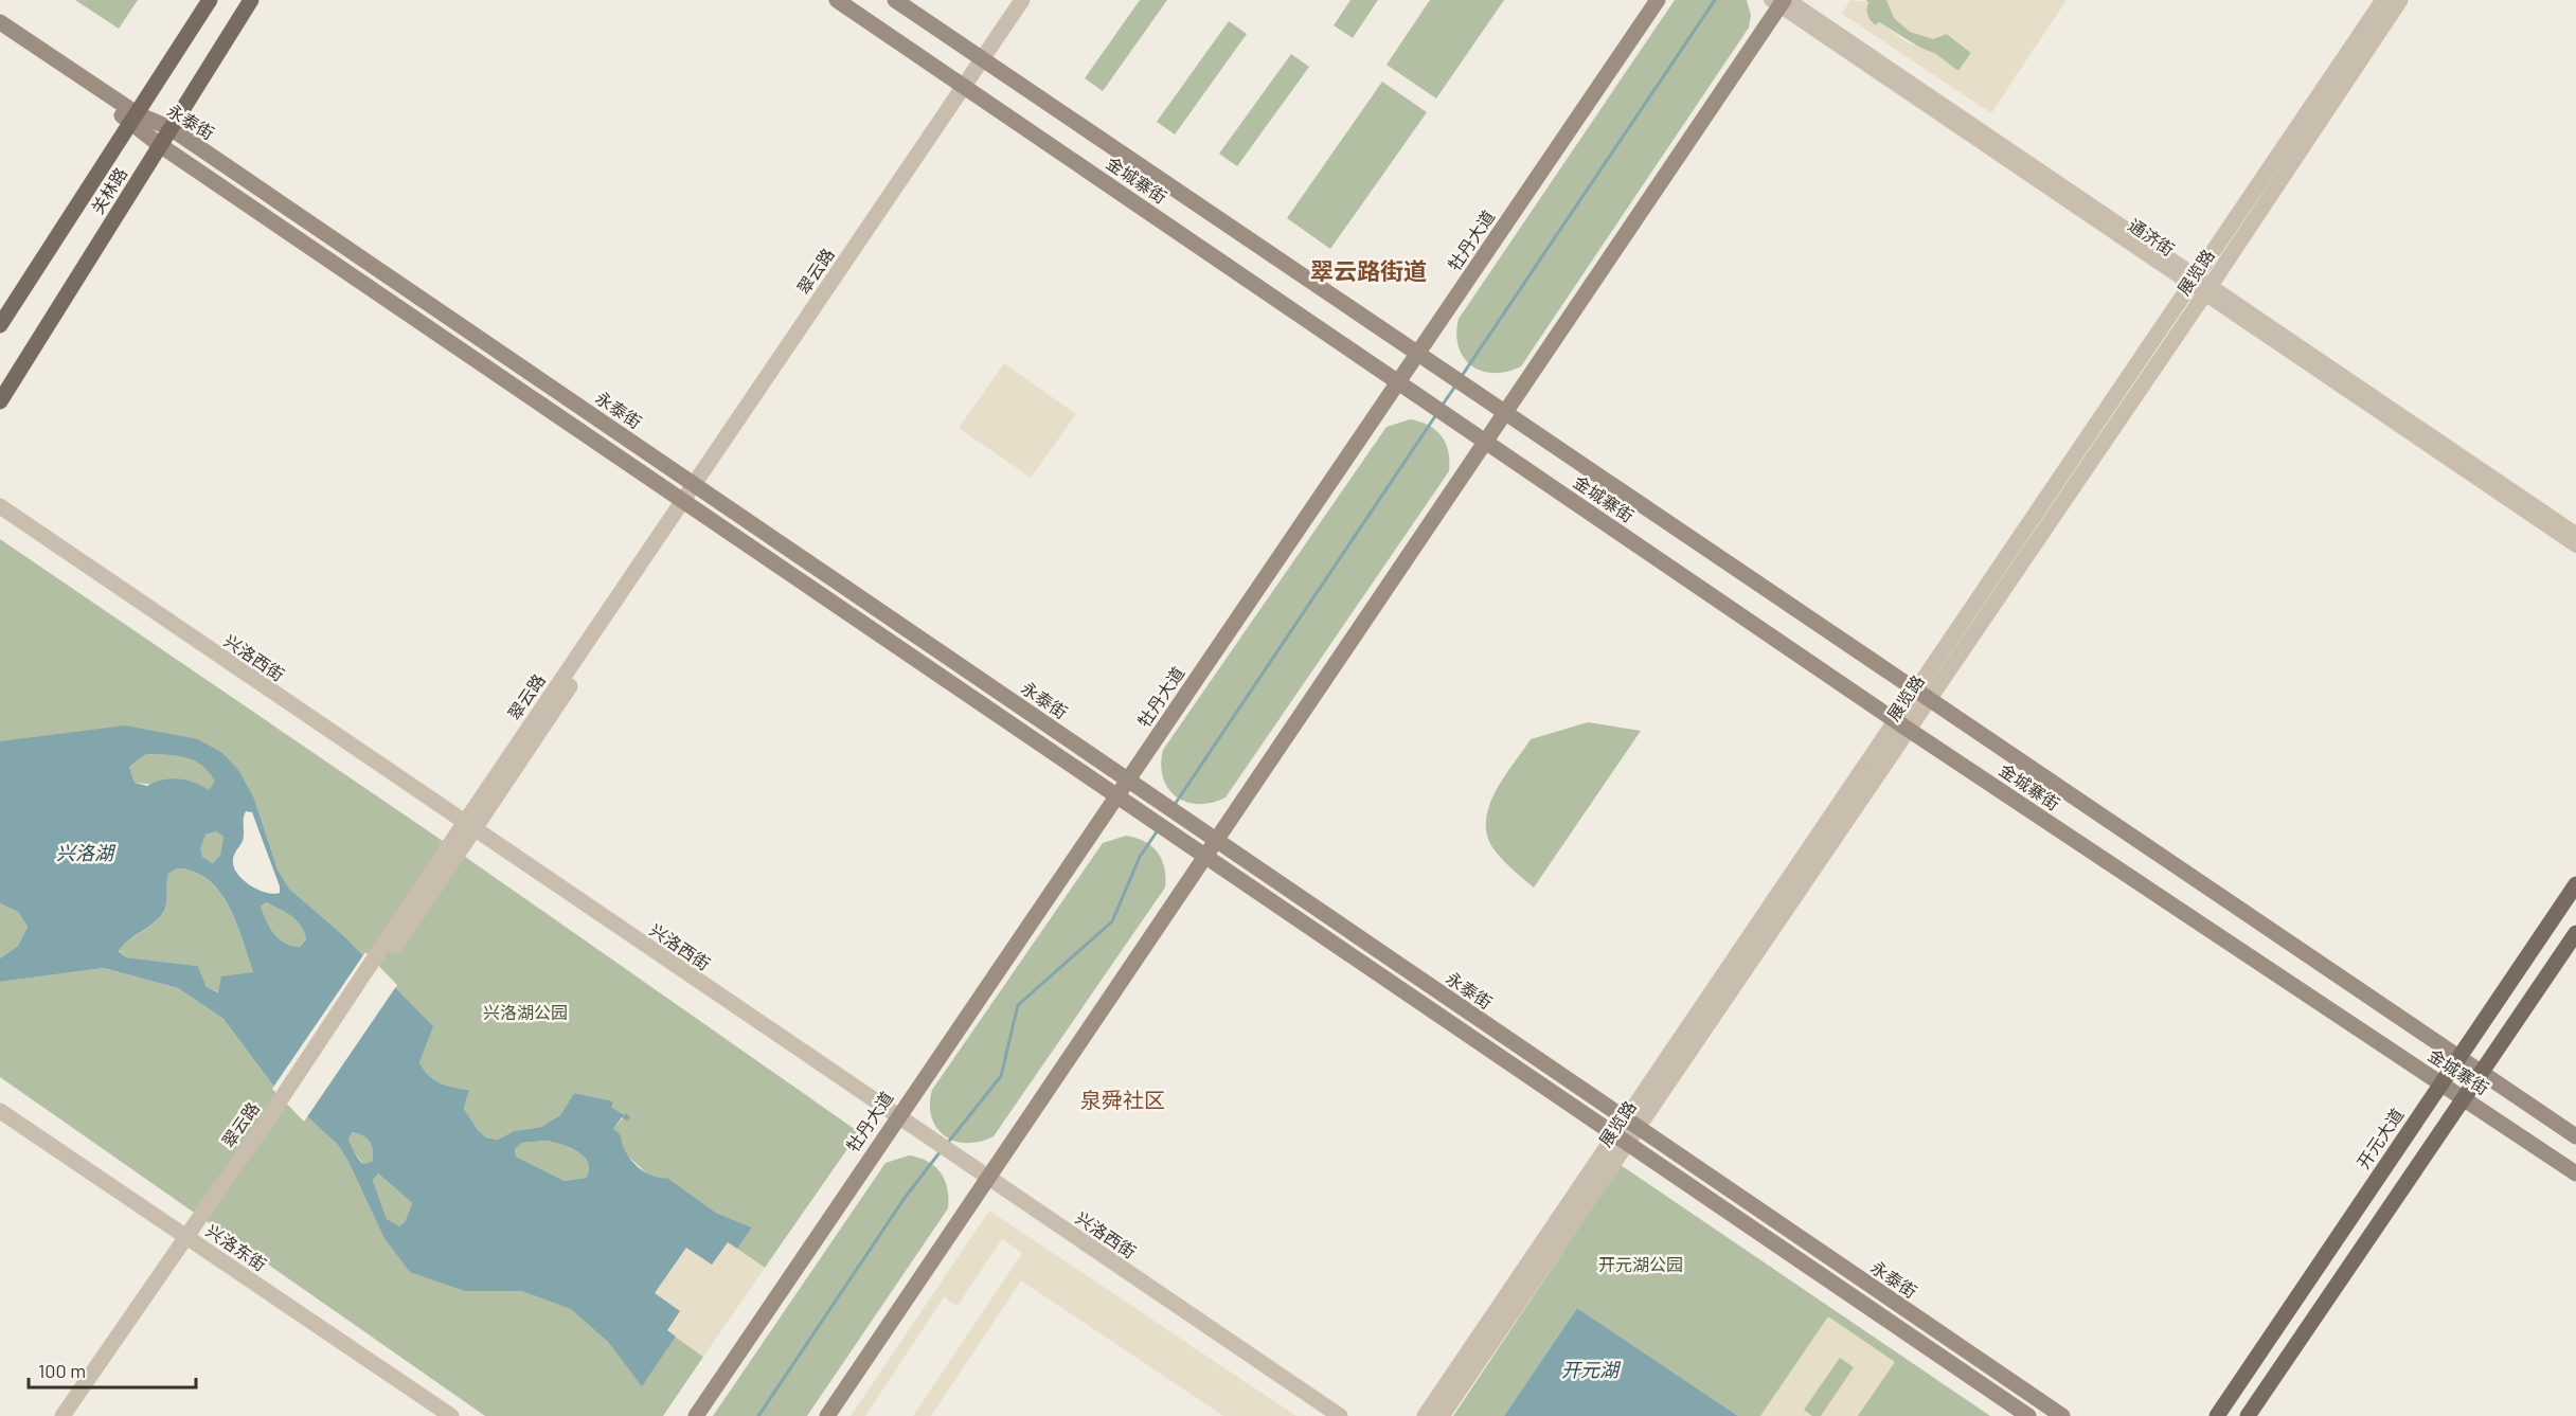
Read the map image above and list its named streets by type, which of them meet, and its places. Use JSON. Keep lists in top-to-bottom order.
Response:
{
  "streets": {
    "main road": [
      "永泰街",
      "金城寨街",
      "关林路",
      "牡丹大道",
      "开元大道"
    ],
    "street": [
      "通济街",
      "翠云路",
      "展览路",
      "兴洛西街",
      "兴洛东街"
    ]
  },
  "crossings": [
    ["永泰街", "关林路"],
    ["永泰街", "牡丹大道"],
    ["永泰街", "翠云路"],
    ["永泰街", "展览路"],
    ["金城寨街", "牡丹大道"],
    ["金城寨街", "翠云路"],
    ["金城寨街", "展览路"],
    ["金城寨街", "开元大道"],
    ["通济街", "展览路"],
    ["牡丹大道", "兴洛西街"],
    ["翠云路", "兴洛西街"],
    ["翠云路", "兴洛东街"]
  ],
  "districts": ["翠云路街道", "泉舜社区"],
  "water": ["兴洛湖", "开元湖"],
  "parks": ["兴洛湖公园", "开元湖公园"],
  "scale_bar": "100 m"
}
